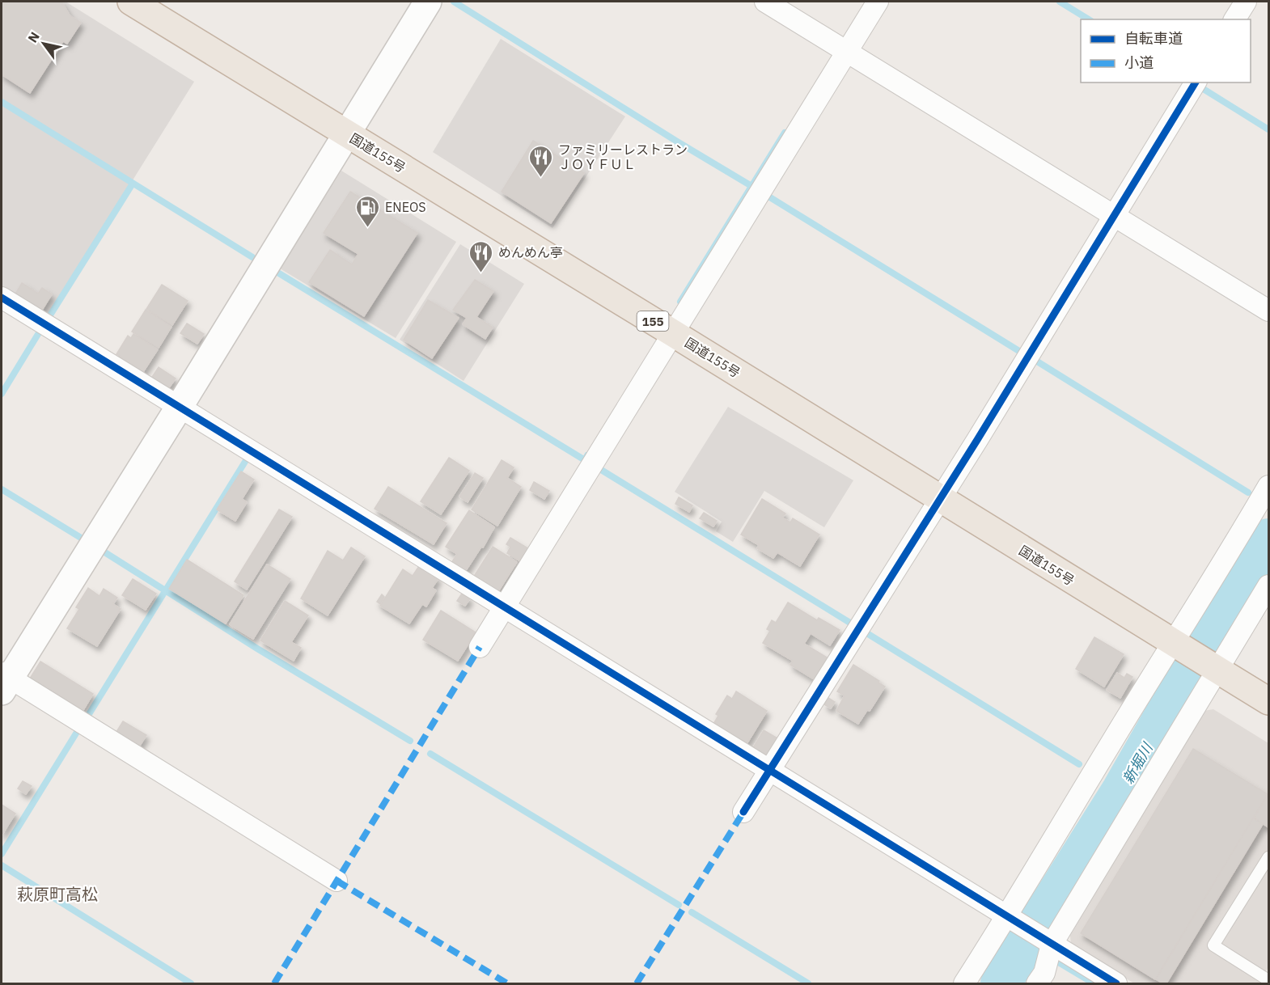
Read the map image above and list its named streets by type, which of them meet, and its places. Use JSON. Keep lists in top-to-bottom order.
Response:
{
  "streets": {
    "highway": ["国道155号", "155"]
  },
  "districts": ["萩原町高松"],
  "water": ["新堀川"],
  "places": {
    "restaurant": ["ファミリーレストラン ＪＯＹＦＵＬ", "めんめん亭"],
    "fuel station": ["ENEOS"]
  },
  "legend": ["自転車道", "小道"],
  "north": "top left"
}
